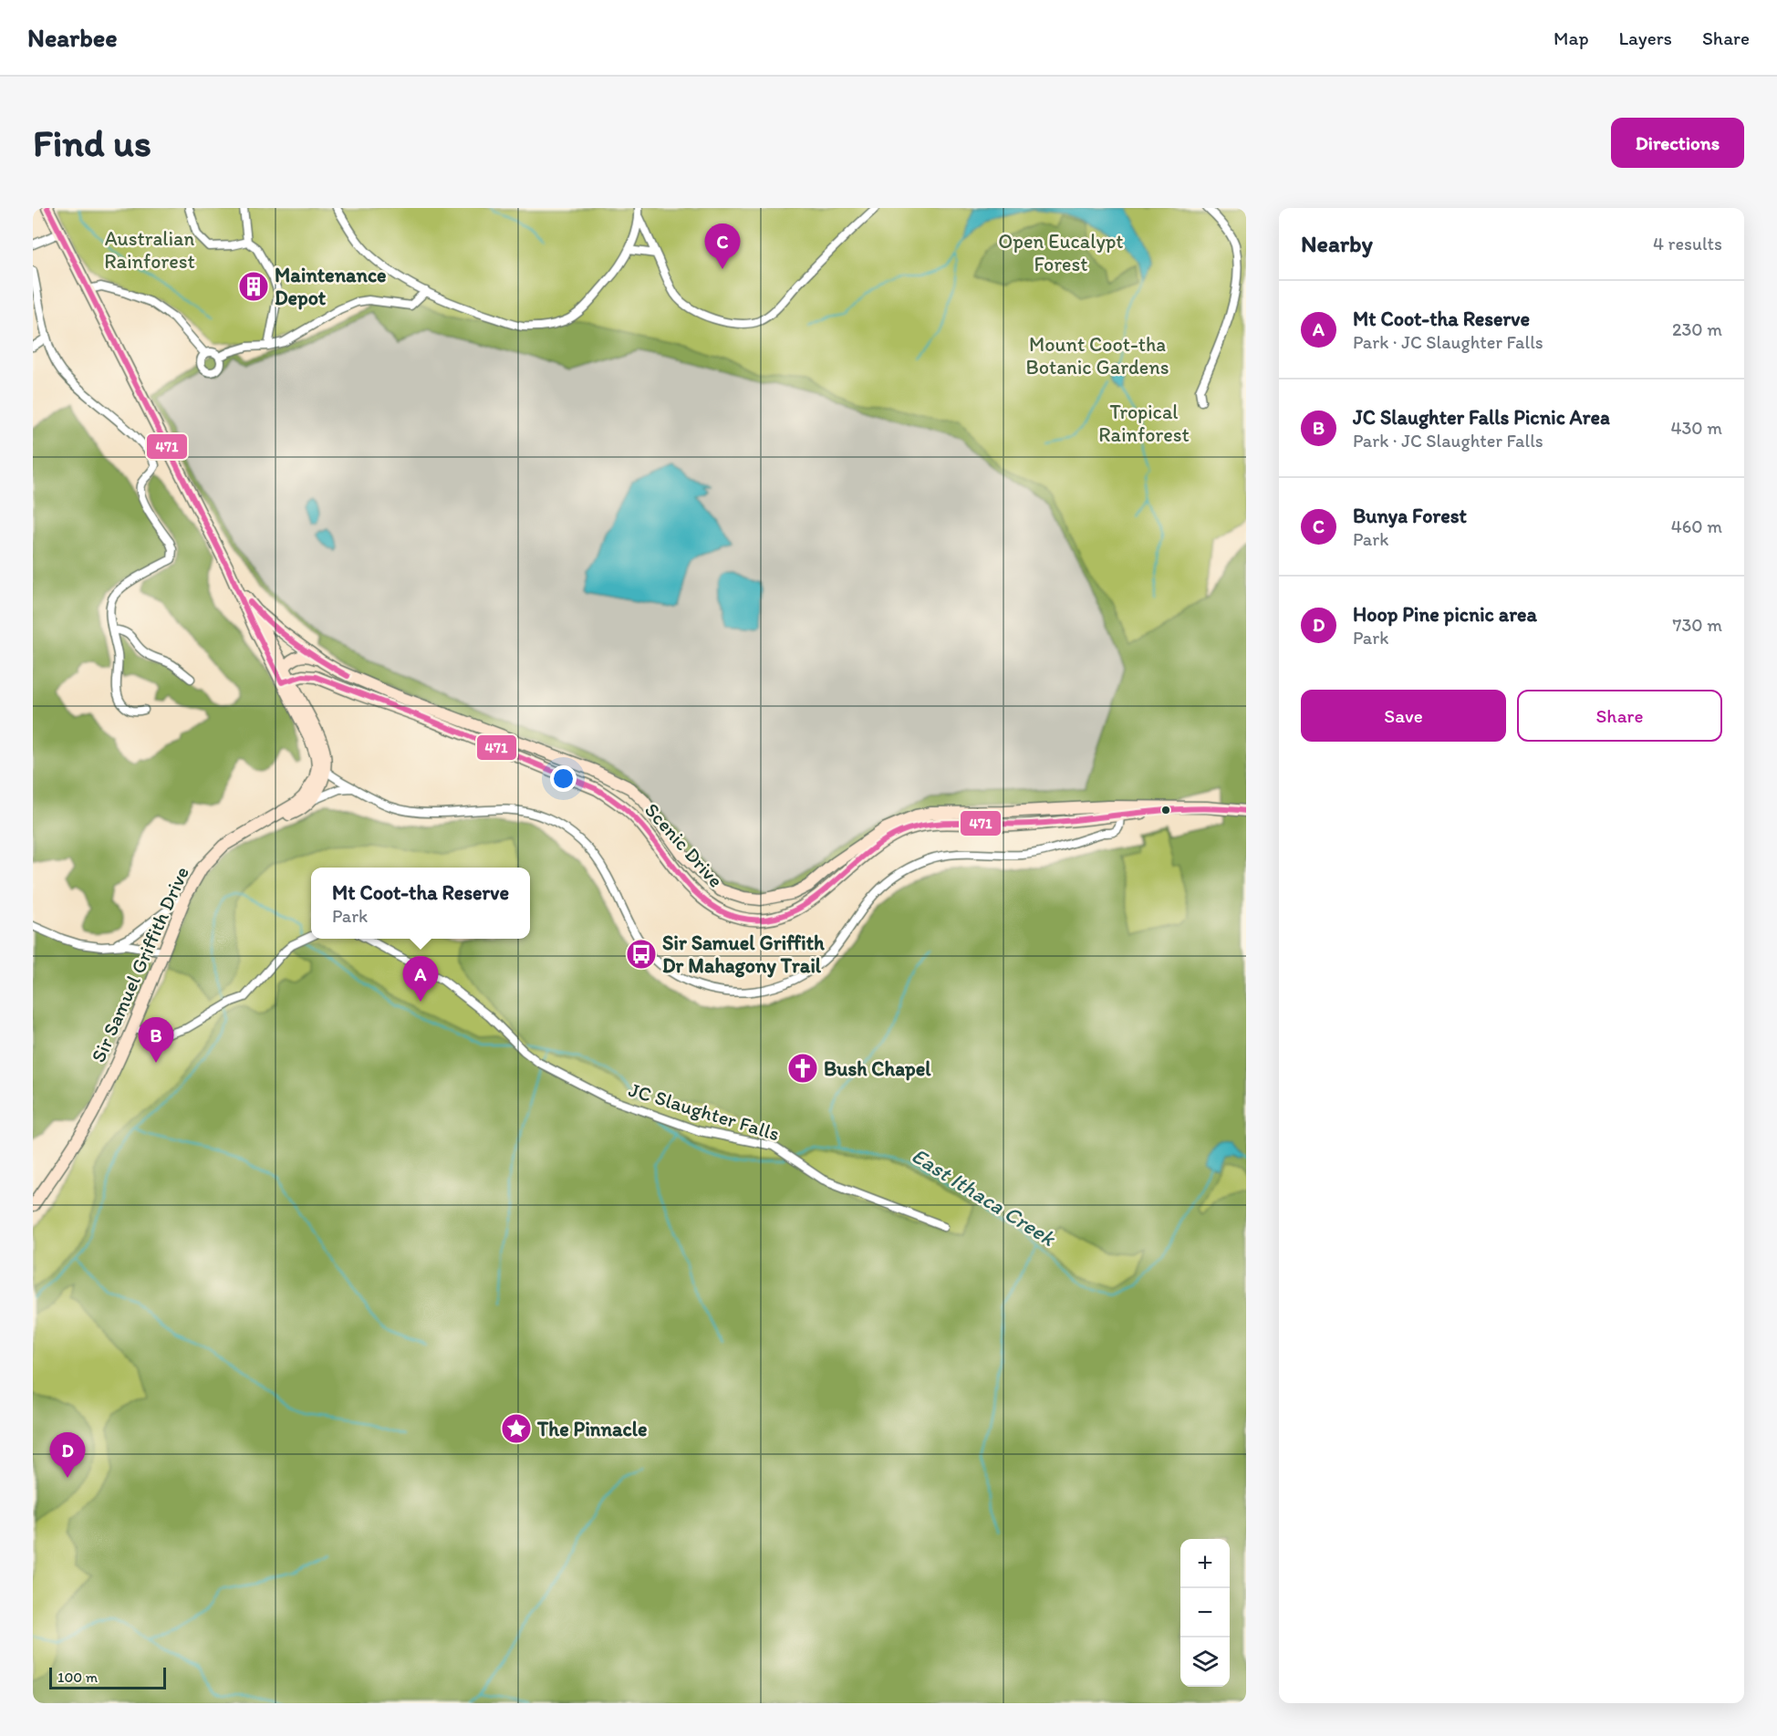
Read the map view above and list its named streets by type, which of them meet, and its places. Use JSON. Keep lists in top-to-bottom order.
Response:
{
  "streets": {
    "main road": ["Scenic Drive", "Sir Samuel Griffith Drive"],
    "street": ["JC Slaughter Falls"]
  },
  "water": ["East Ithaca Creek"],
  "parks": [
    "Australian Rainforest",
    "Open Eucalypt Forest",
    "Mount Coot-tha Botanic Gardens",
    "Tropical Rainforest"
  ],
  "places": {
    "building": ["Maintenance Depot"],
    "bus stop": ["Sir Samuel Griffith Dr Mahagony Trail"],
    "church": ["Bush Chapel"],
    "place": ["The Pinnacle"]
  },
  "lines": ["transit line 471"],
  "scale_bar": "100 m",
  "page": {
    "header": "Nearbee",
    "nav": ["Map", "Layers", "Share"],
    "buttons": [
      "Directions",
      ["Save", "Share"]
    ],
    "title": "Find us",
    "heading": ["Nearby", "4 results"],
    "pins": [
      "C",
      "A",
      "B",
      "D"
    ],
    "list": [
      {
        "mark": "A",
        "name": "Mt Coot-tha Reserve",
        "note": "Park · JC Slaughter Falls",
        "value": "230 m"
      },
      {
        "mark": "B",
        "name": "JC Slaughter Falls Picnic Area",
        "note": "Park · JC Slaughter Falls",
        "value": "430 m"
      },
      {
        "mark": "C",
        "name": "Bunya Forest",
        "note": "Park",
        "value": "460 m"
      },
      {
        "mark": "D",
        "name": "Hoop Pine picnic area",
        "note": "Park",
        "value": "730 m"
      }
    ],
    "popup": ["Mt Coot-tha Reserve", "Park"],
    "map_buttons": ["+", "−"],
    "scale": "100 m"
  }
}
